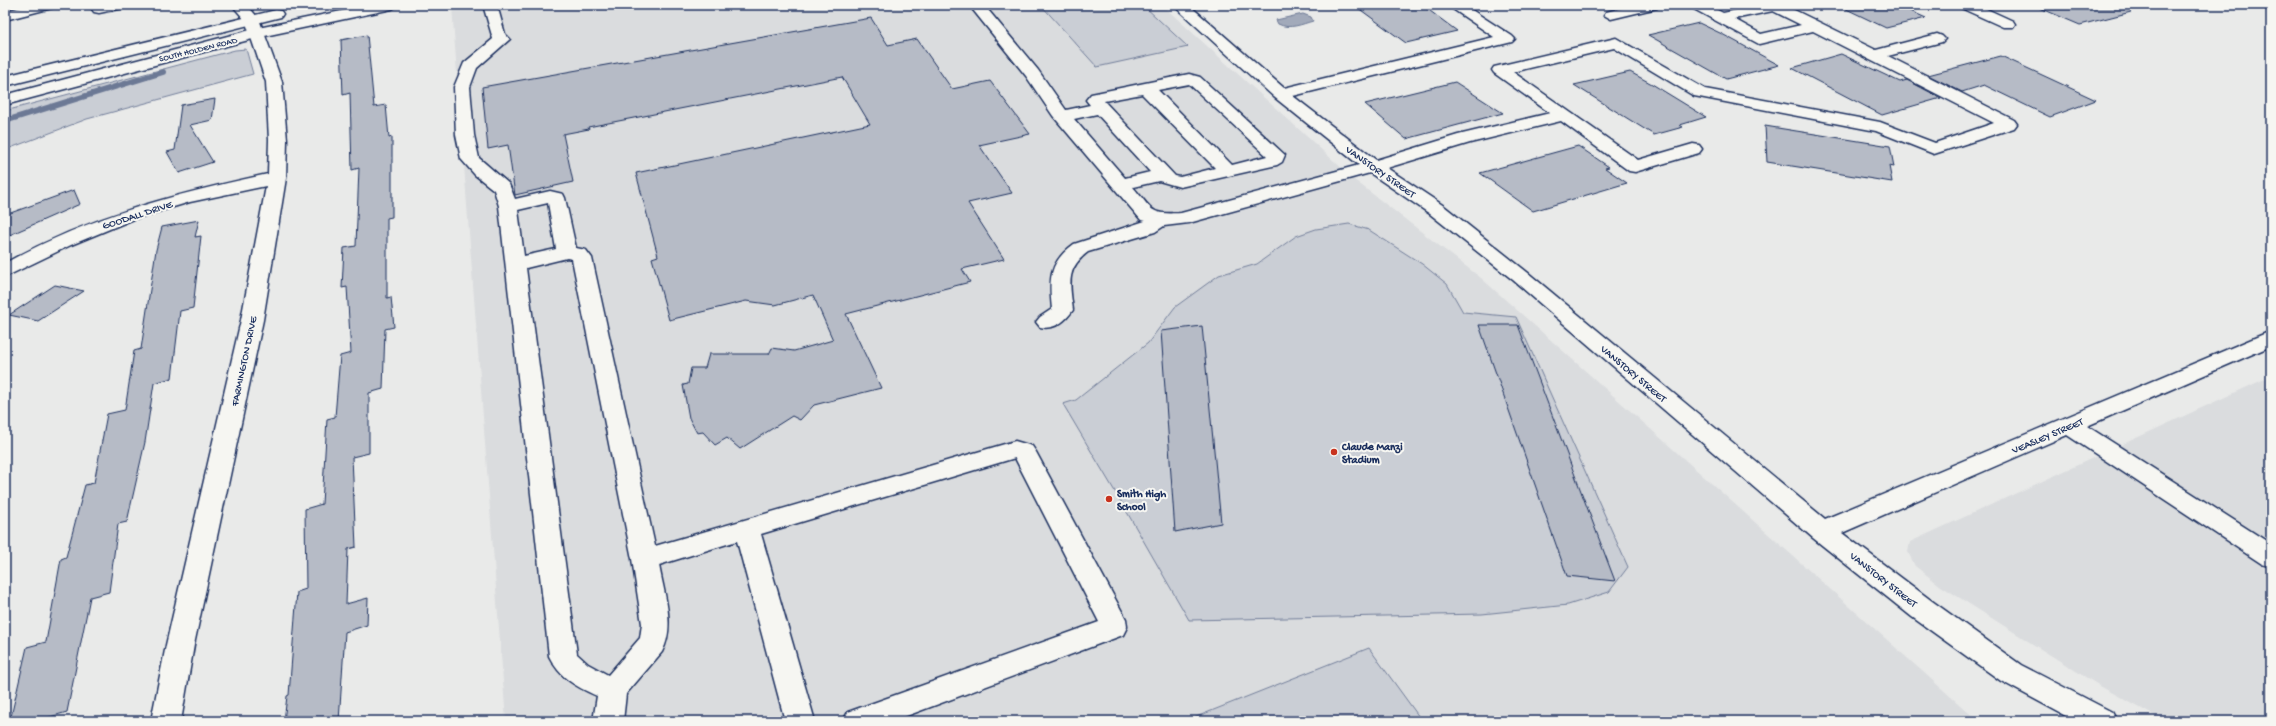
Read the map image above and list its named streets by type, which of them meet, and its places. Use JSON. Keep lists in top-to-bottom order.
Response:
{
  "streets": {
    "street": [
      "SOUTH HOLDEN ROAD",
      "VANSTORY STREET",
      "GOODALL DRIVE",
      "FARMINGTON DRIVE",
      "VEASLEY STREET"
    ]
  },
  "crossings": [
    ["SOUTH HOLDEN ROAD", "FARMINGTON DRIVE"],
    ["VANSTORY STREET", "VEASLEY STREET"],
    ["GOODALL DRIVE", "FARMINGTON DRIVE"]
  ],
  "places": ["Claude Manzi Stadium", "Smith High School"]
}
